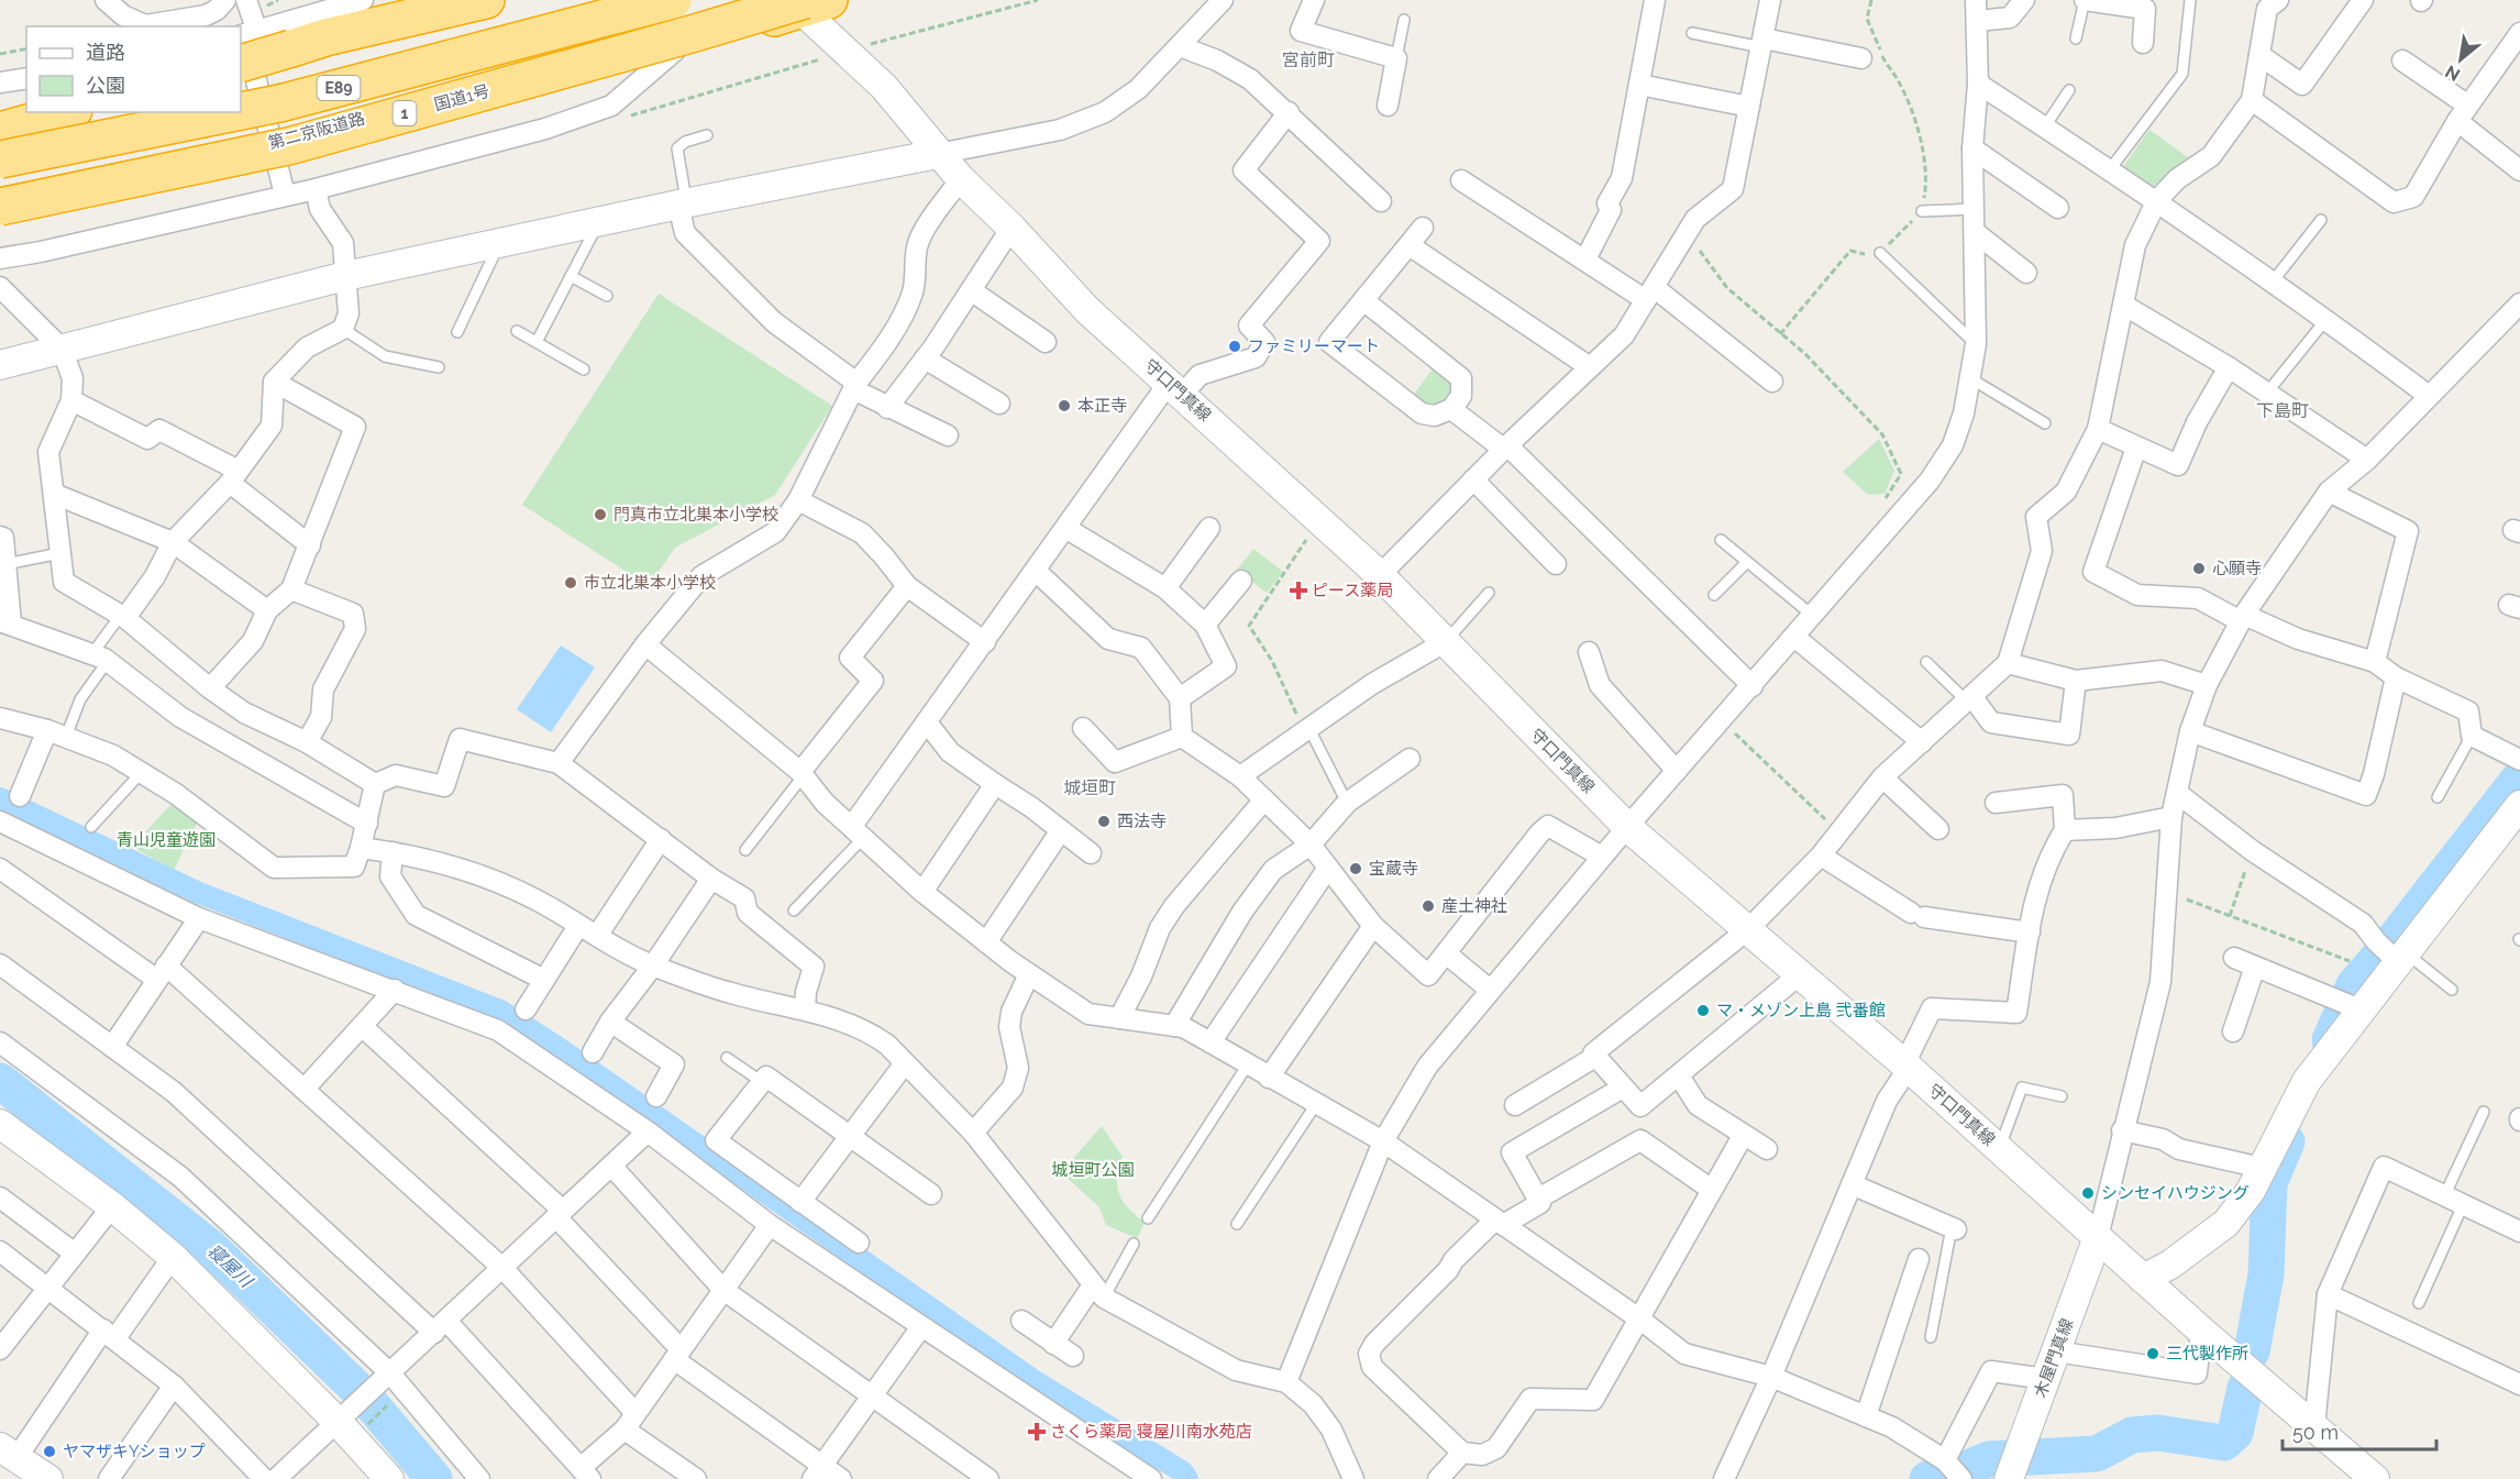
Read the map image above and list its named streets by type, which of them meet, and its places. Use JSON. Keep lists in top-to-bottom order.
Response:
{
  "streets": {
    "highway": [
      "E89",
      "国道1号",
      "1",
      "第二京阪道路"
    ],
    "main road": ["守口門真線", "木屋門真線"]
  },
  "crossings": [
    ["国道1号", "第二京阪道路"],
    ["国道1号", "守口門真線"],
    ["第二京阪道路", "守口門真線"],
    ["守口門真線", "木屋門真線"]
  ],
  "districts": ["宮前町", "下島町", "城垣町"],
  "water": ["寝屋川"],
  "parks": ["青山児童遊園", "城垣町公園"],
  "places": {
    "other": [
      "ファミリーマート",
      "本正寺",
      "門真市立北巣本小学校",
      "心願寺",
      "市立北巣本小学校",
      "西法寺",
      "宝蔵寺",
      "産土神社",
      "マ・メゾン上島 弐番館",
      "シンセイハウジング",
      "三代製作所",
      "ヤマザキYショップ"
    ],
    "health": ["ピース薬局", "さくら薬局 寝屋川南水苑店"]
  },
  "legend": ["道路", "公園"],
  "scale_bar": "50 m",
  "north": "bottom left"
}
